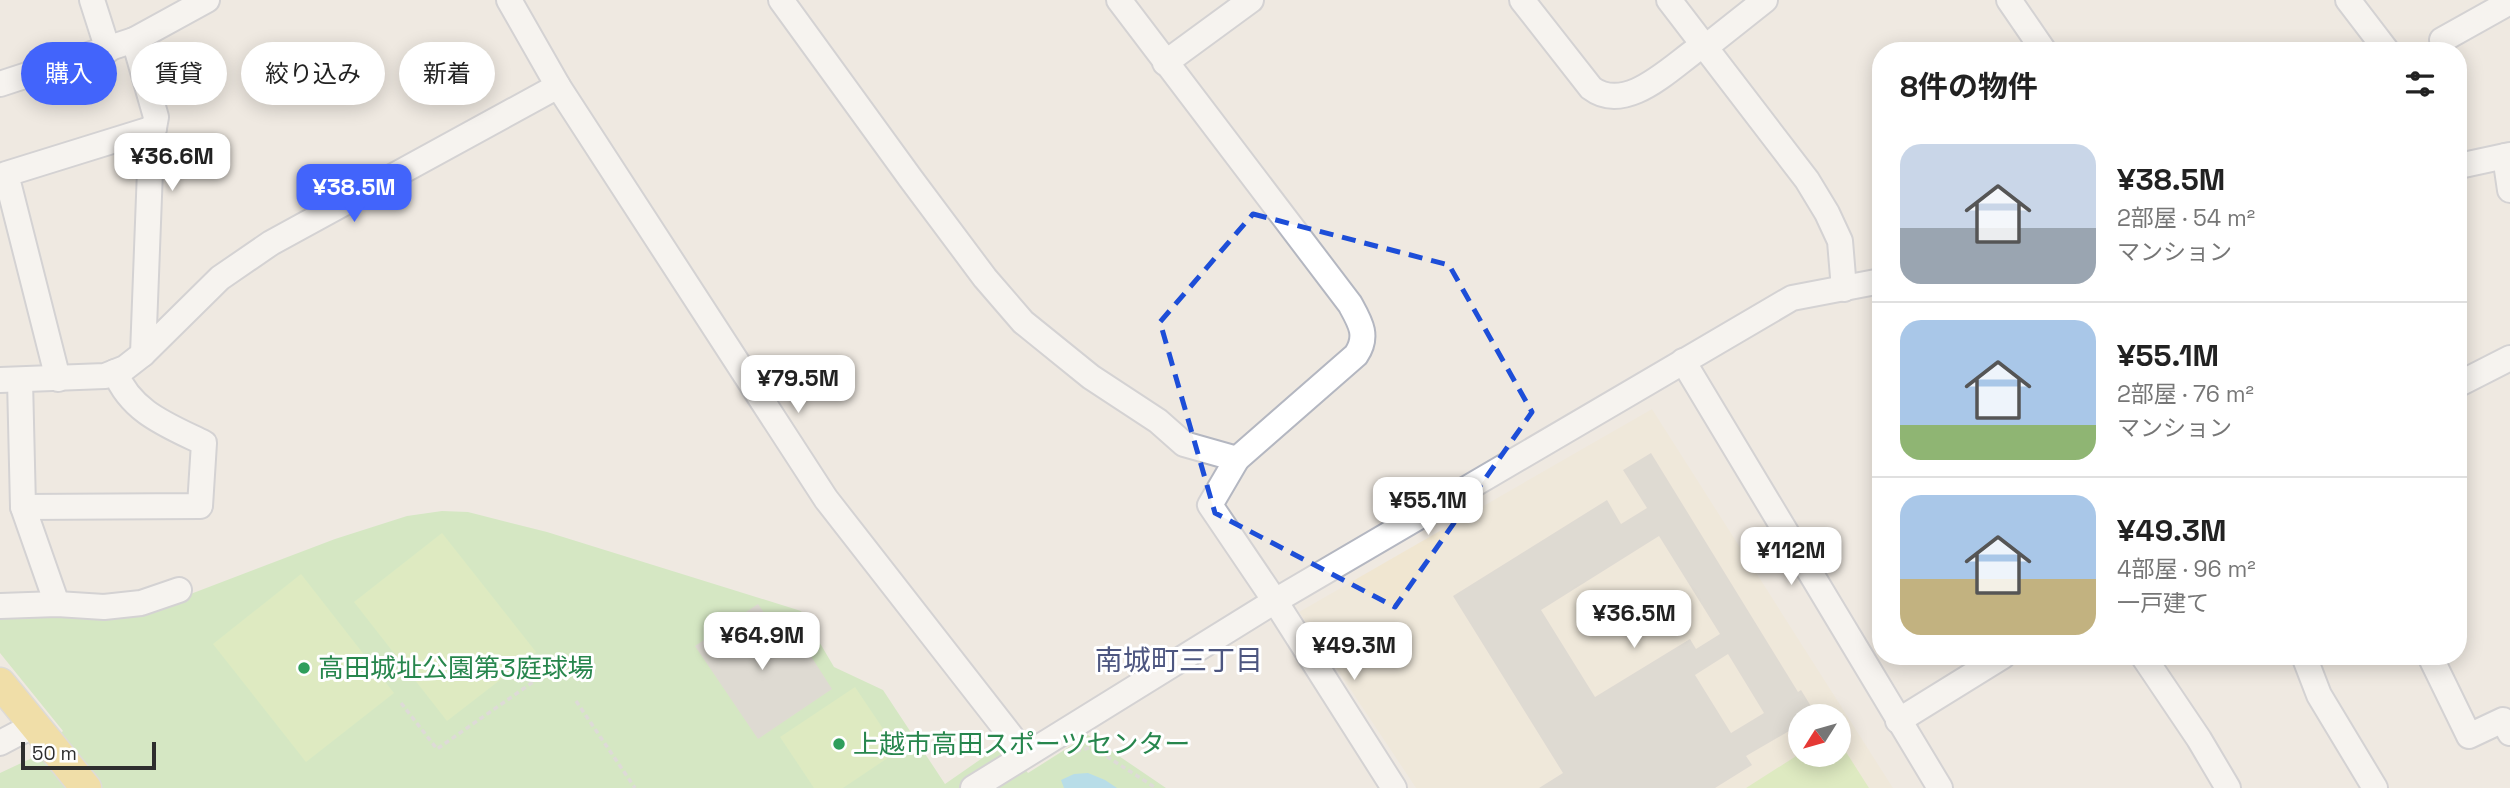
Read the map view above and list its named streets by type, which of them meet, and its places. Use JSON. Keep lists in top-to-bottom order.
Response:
{
  "districts": ["南城町三丁目"],
  "places": ["高田城址公園第3庭球場", "上越市高田スポーツセンター"],
  "scale_bar": "50 m",
  "north": "bottom left",
  "page": {
    "chip": [
      "購入",
      "賃貸",
      "絞り込み",
      "新着"
    ],
    "heading": "8件の物件",
    "list": [
      {
        "name": "¥38.5M",
        "note": "2部屋 · 54 m² · マンション"
      },
      {
        "name": "¥55.1M",
        "note": "2部屋 · 76 m² · マンション"
      },
      {
        "name": "¥49.3M",
        "note": "4部屋 · 96 m² · 一戸建て"
      }
    ],
    "price": [
      "¥36.6M",
      "¥38.5M",
      "¥79.5M",
      "¥55.1M",
      "¥112M",
      "¥36.5M",
      "¥64.9M",
      "¥49.3M"
    ],
    "scale": "50 m"
  }
}
